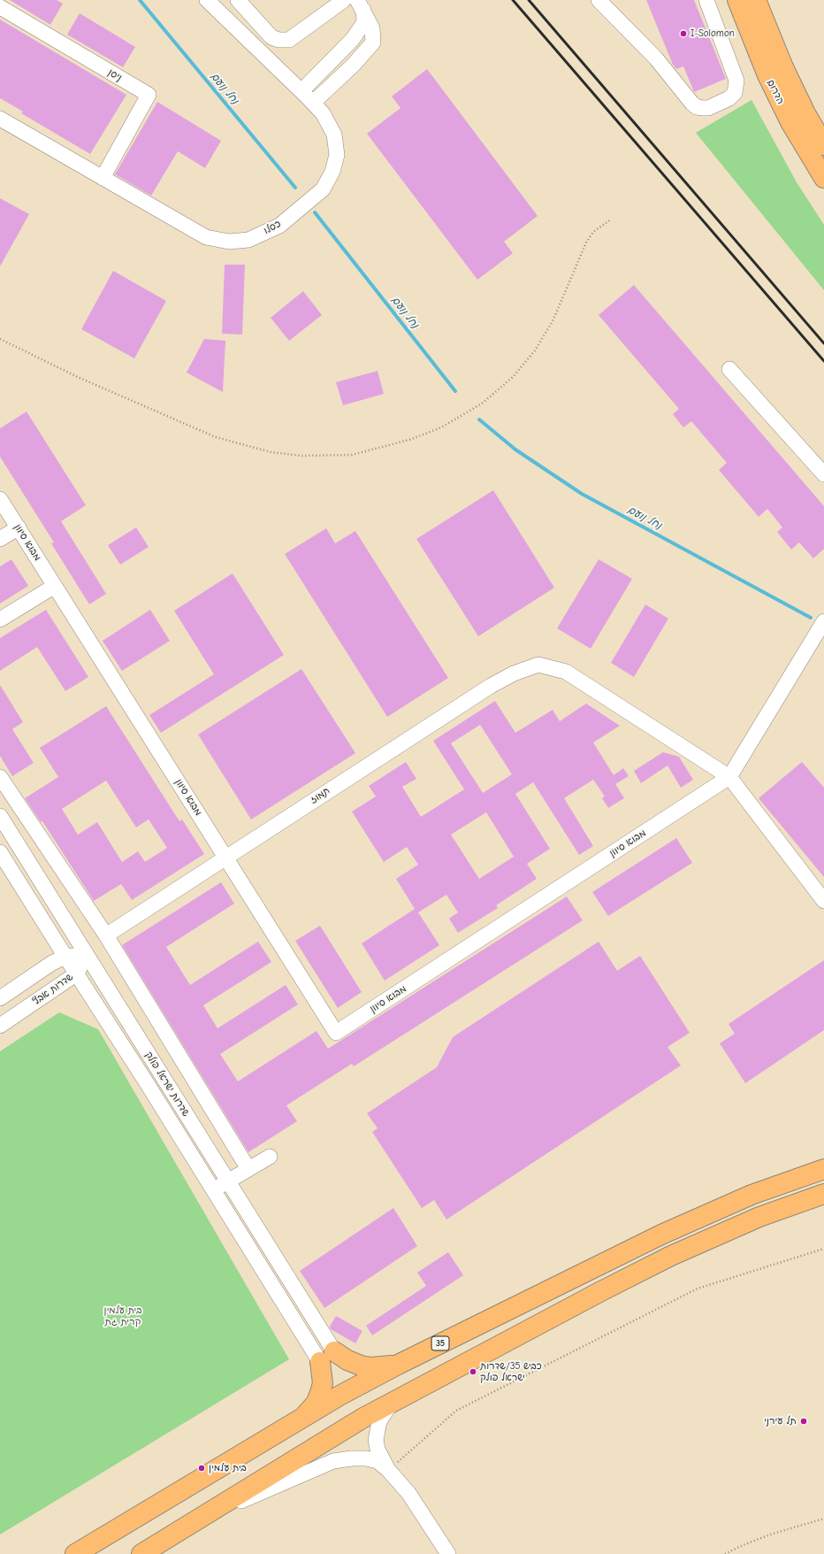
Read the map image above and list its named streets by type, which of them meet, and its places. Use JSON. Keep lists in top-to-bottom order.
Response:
{
  "streets": {
    "main road": ["הדרום", "35"],
    "street": [
      "ניסן",
      "כסלו",
      "מבוא סיוון",
      "תמוז",
      "שדרות אבץ",
      "שדרות ישראל פולק"
    ]
  },
  "crossings": [
    ["ניסן", "כסלו"],
    ["מבוא סיוון", "תמוז"],
    ["שדרות אבץ", "שדרות ישראל פולק"]
  ],
  "water": ["נחל נועם"],
  "parks": ["בית עלמין קרית גת"],
  "places": [
    "I-Solomon",
    "כביש 35/שדרות ישראל פולק",
    "תל עירני",
    "בית עלמין"
  ]
}
